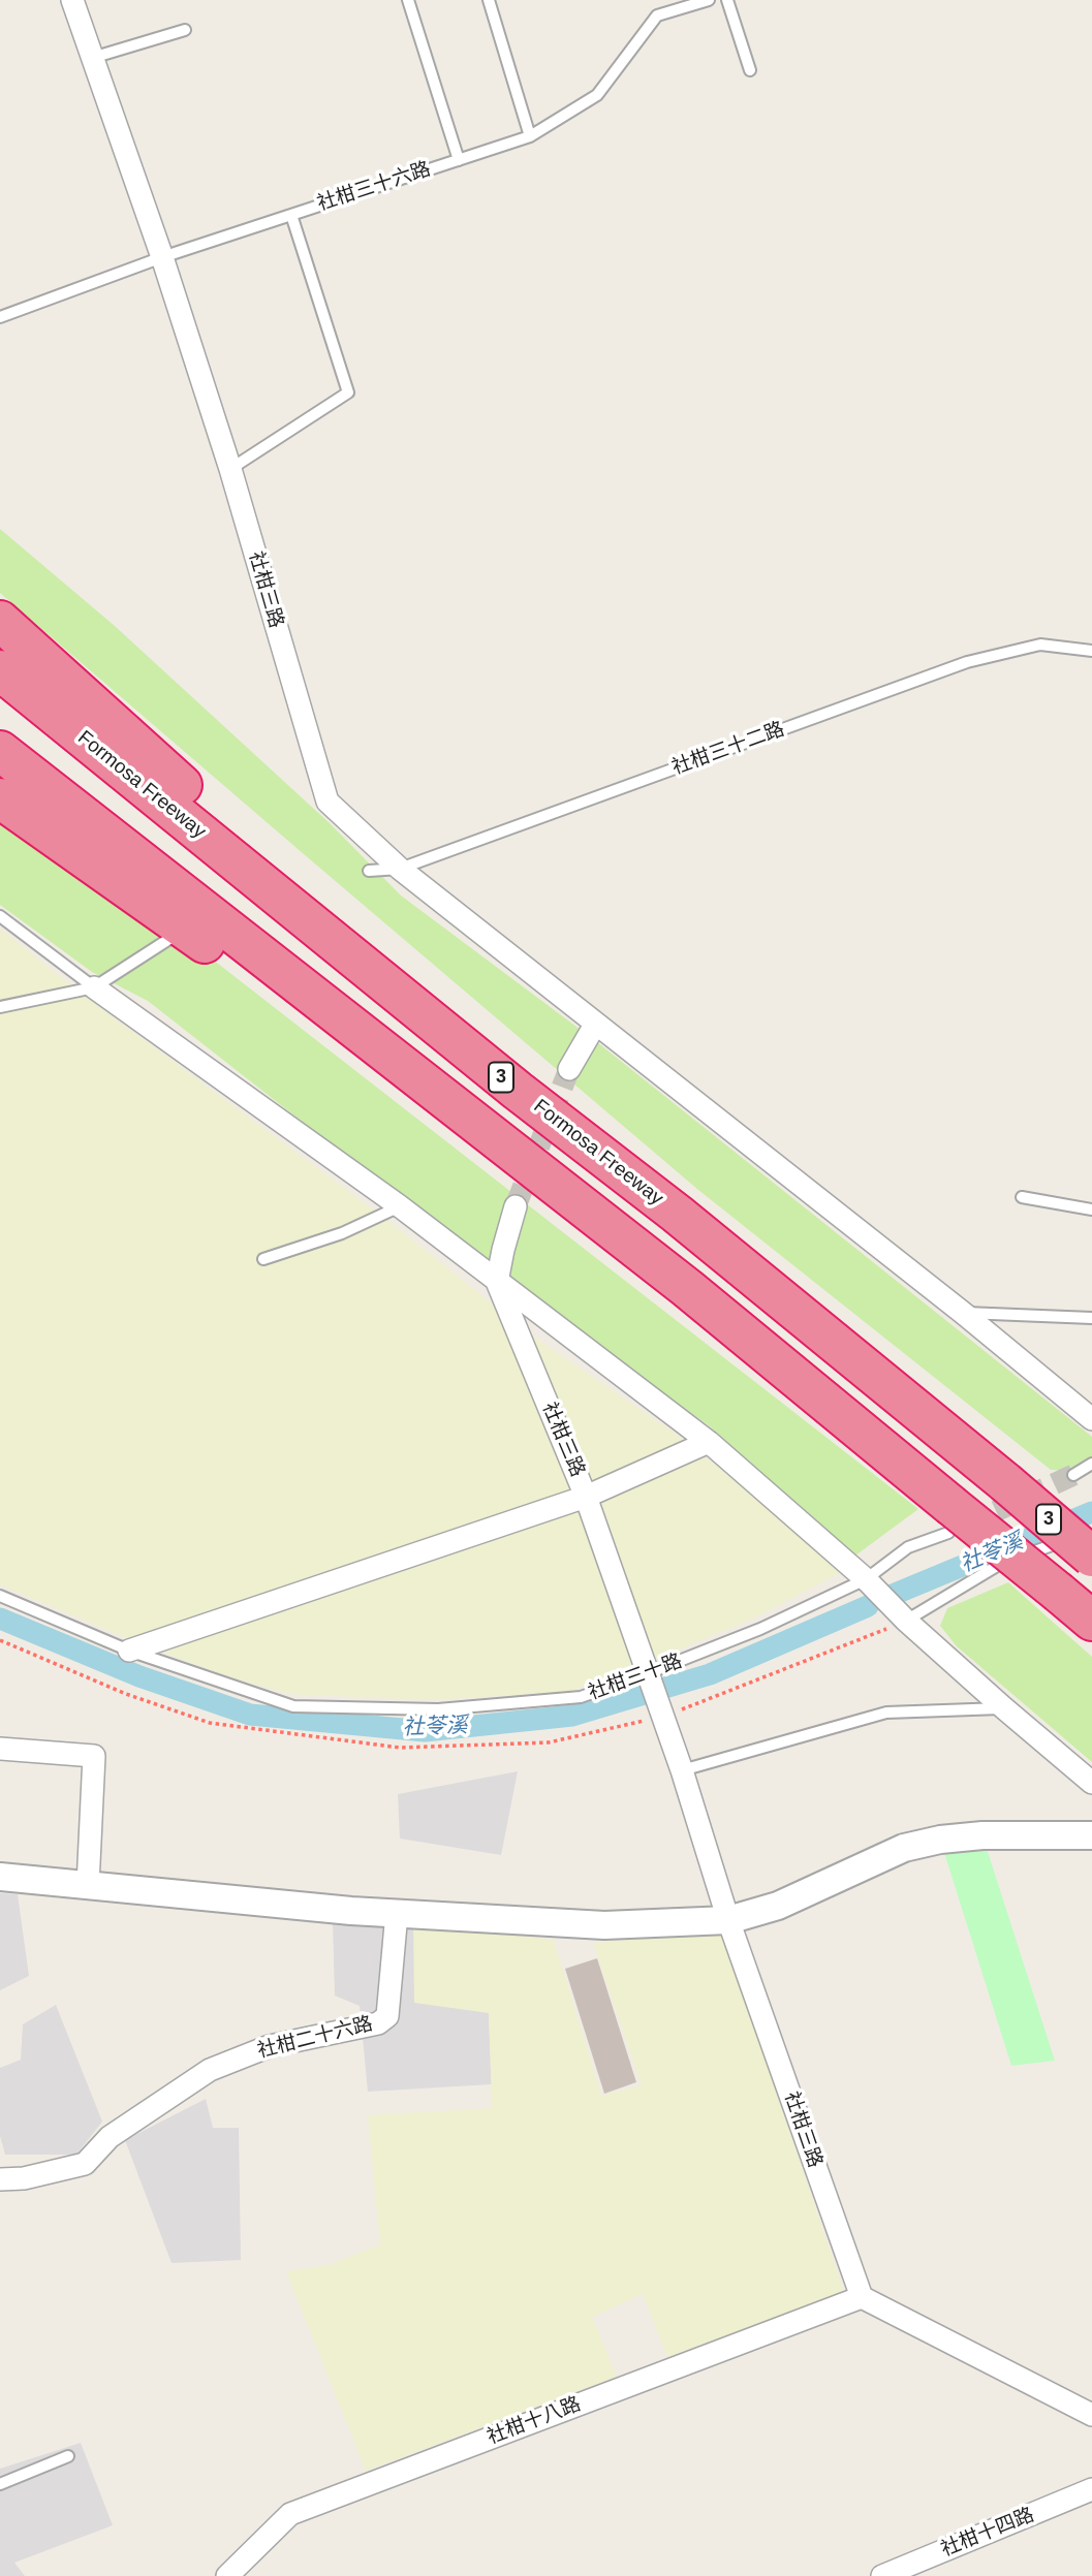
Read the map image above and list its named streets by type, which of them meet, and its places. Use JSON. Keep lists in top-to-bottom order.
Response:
{
  "streets": {
    "highway": ["Formosa Freeway", "3"],
    "street": [
      "社柑三路",
      "社柑二十六路",
      "社柑十八路",
      "社柑十四路"
    ],
    "lane": ["社柑三十六路", "社柑三十二路", "社柑三十路"]
  },
  "crossings": [
    ["社柑三十六路", "社柑三路"],
    ["社柑三路", "社柑三十二路"],
    ["社柑三路", "社柑三十路"],
    ["社柑三路", "社柑十八路"]
  ],
  "water": ["社苓溪"]
}
